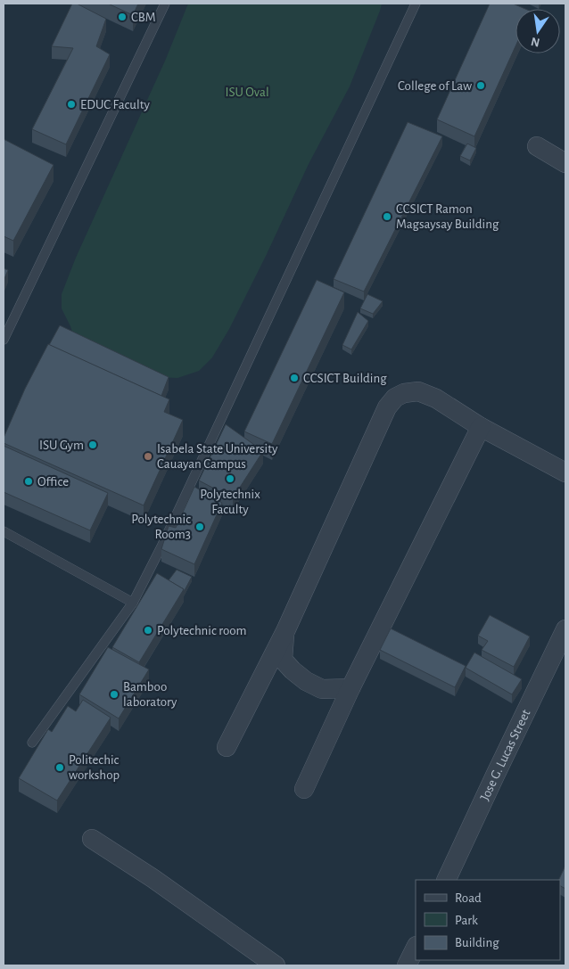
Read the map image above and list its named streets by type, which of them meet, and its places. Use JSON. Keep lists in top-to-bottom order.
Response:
{
  "streets": {
    "street": ["Jose G. Lucas Street"]
  },
  "parks": ["ISU Oval"],
  "places": [
    "CBM",
    "College of Law",
    "EDUC Faculty",
    "CCSICT Ramon Magsaysay Building",
    "CCSICT Building",
    "ISU Gym",
    "Isabela State University Cauayan Campus",
    "Polytechnix Faculty",
    "Office",
    "Polytechnic Room3",
    "Polytechnic room",
    "Bamboo laboratory",
    "Politechic workshop"
  ],
  "legend": ["Road", "Park", "Building"],
  "north": "bottom"
}
